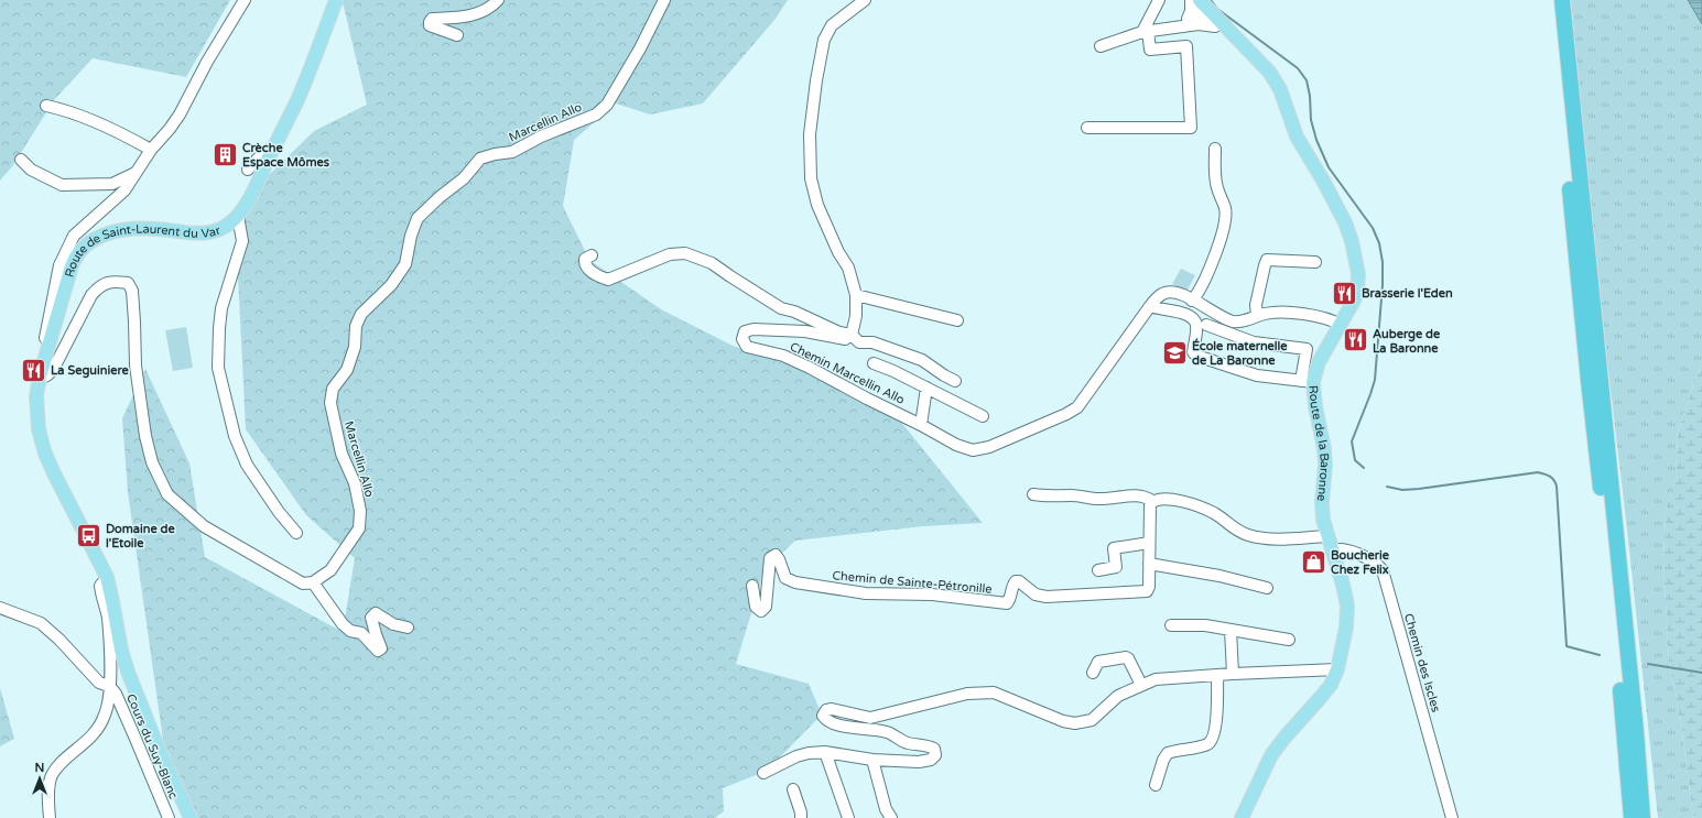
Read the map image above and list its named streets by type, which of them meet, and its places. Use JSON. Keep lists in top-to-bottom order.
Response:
{
  "streets": {
    "main road": ["Route de Saint-Laurent du Var", "Route de la Baronne"],
    "street": [
      "Marcellin Allo",
      "Chemin Marcellin Allo",
      "Chemin de Sainte-Pétronille",
      "Chemin des Iscles",
      "Cours du Suy-Blanc"
    ]
  },
  "crossings": [
    ["Chemin Marcellin Allo", "Route de la Baronne"],
    ["Route de la Baronne", "Chemin des Iscles"]
  ],
  "places": {
    "building": ["Crèche Espace Mômes"],
    "restaurant": ["Brasserie l'Eden", "Auberge de La Baronne", "La Seguiniere"],
    "school or university": ["École maternelle de La Baronne"],
    "bus stop": ["Domaine de l'Etoile"],
    "shop": ["Boucherie Chez Felix"]
  },
  "north": "top"
}
